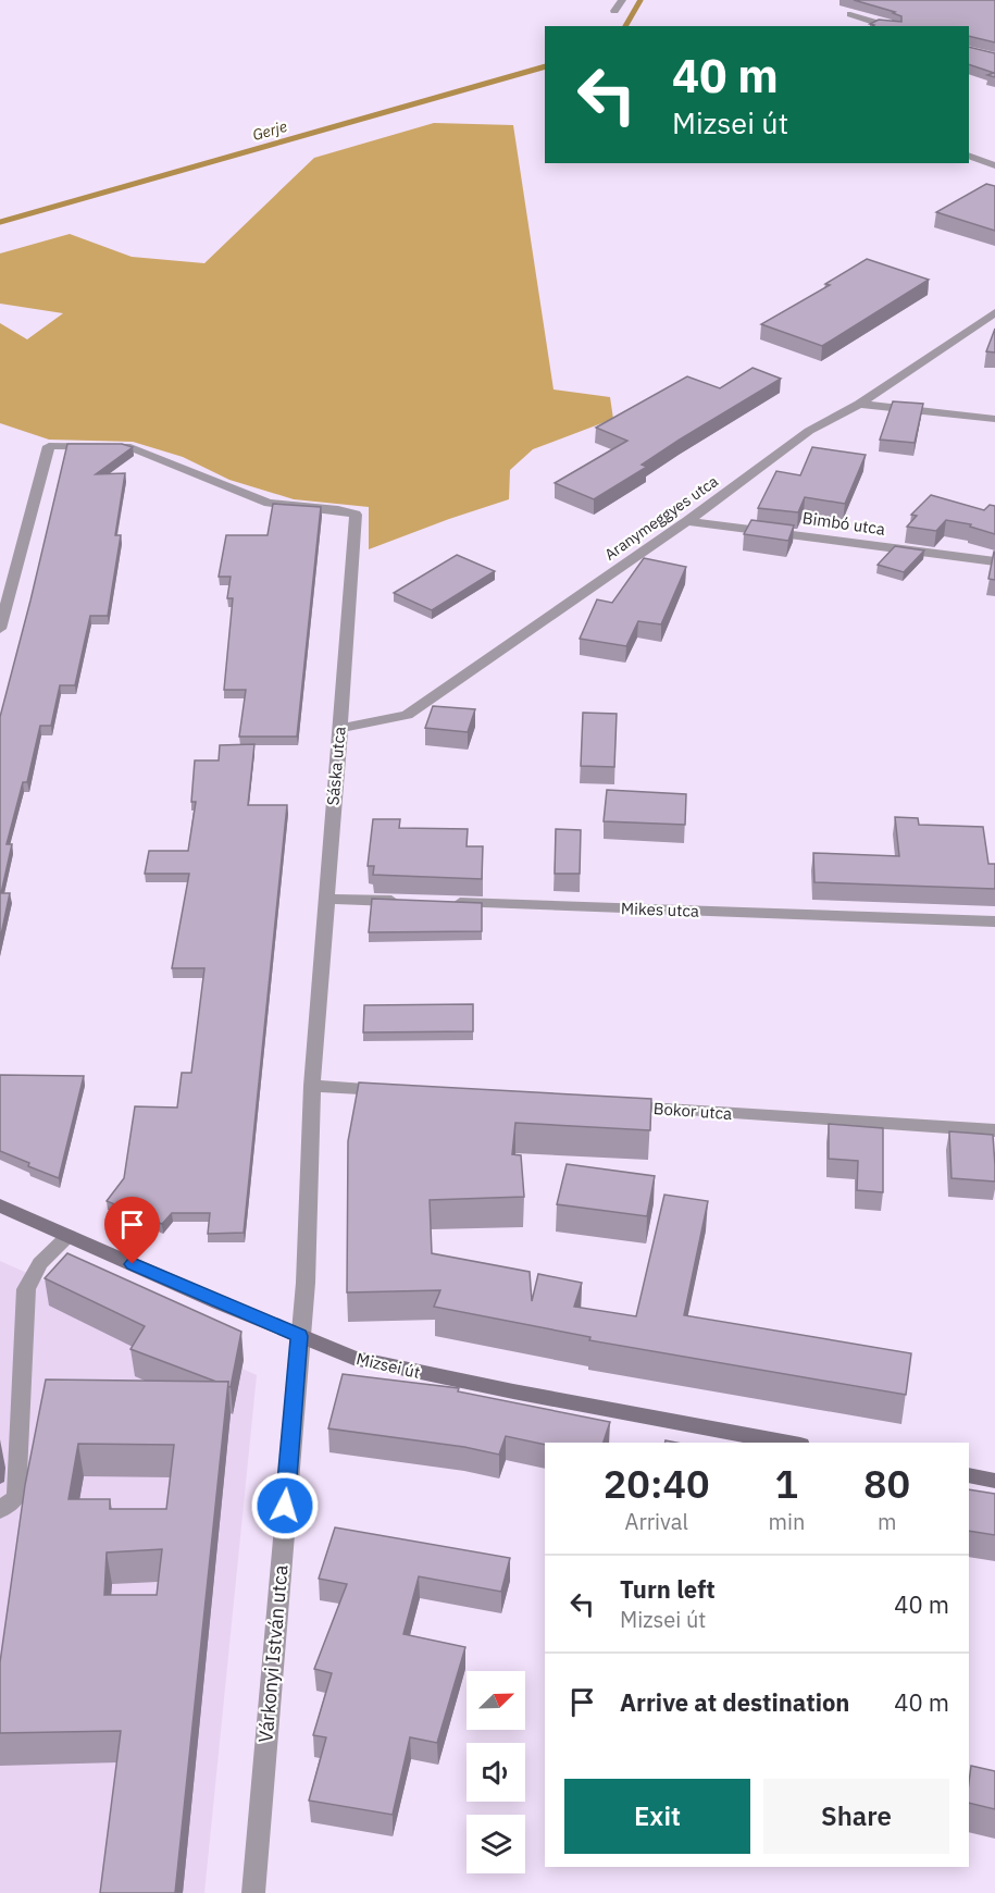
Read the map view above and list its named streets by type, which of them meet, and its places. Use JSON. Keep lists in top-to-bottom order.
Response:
{
  "streets": {
    "main road": ["Mizsei út"],
    "street": [
      "Aranymeggyes utca",
      "Bimbó utca",
      "Sáska utca",
      "Mikes utca",
      "Bokor utca",
      "Várkonyi István utca"
    ]
  },
  "crossings": [
    ["Aranymeggyes utca", "Bimbó utca"],
    ["Aranymeggyes utca", "Sáska utca"],
    ["Sáska utca", "Mizsei út"],
    ["Sáska utca", "Várkonyi István utca"],
    ["Mizsei út", "Várkonyi István utca"]
  ],
  "water": ["Gerje"],
  "north": "top right",
  "page": {
    "turn": ["40 m", "Mizsei út"],
    "eta": [
      "20:40",
      "Arrival",
      "1",
      "min",
      "80",
      "m"
    ],
    "list": [
      {
        "name": "Turn left",
        "note": "Mizsei út",
        "value": "40 m"
      },
      {
        "name": "Arrive at destination",
        "value": "40 m"
      }
    ],
    "buttons": ["Exit", "Share"]
  }
}
